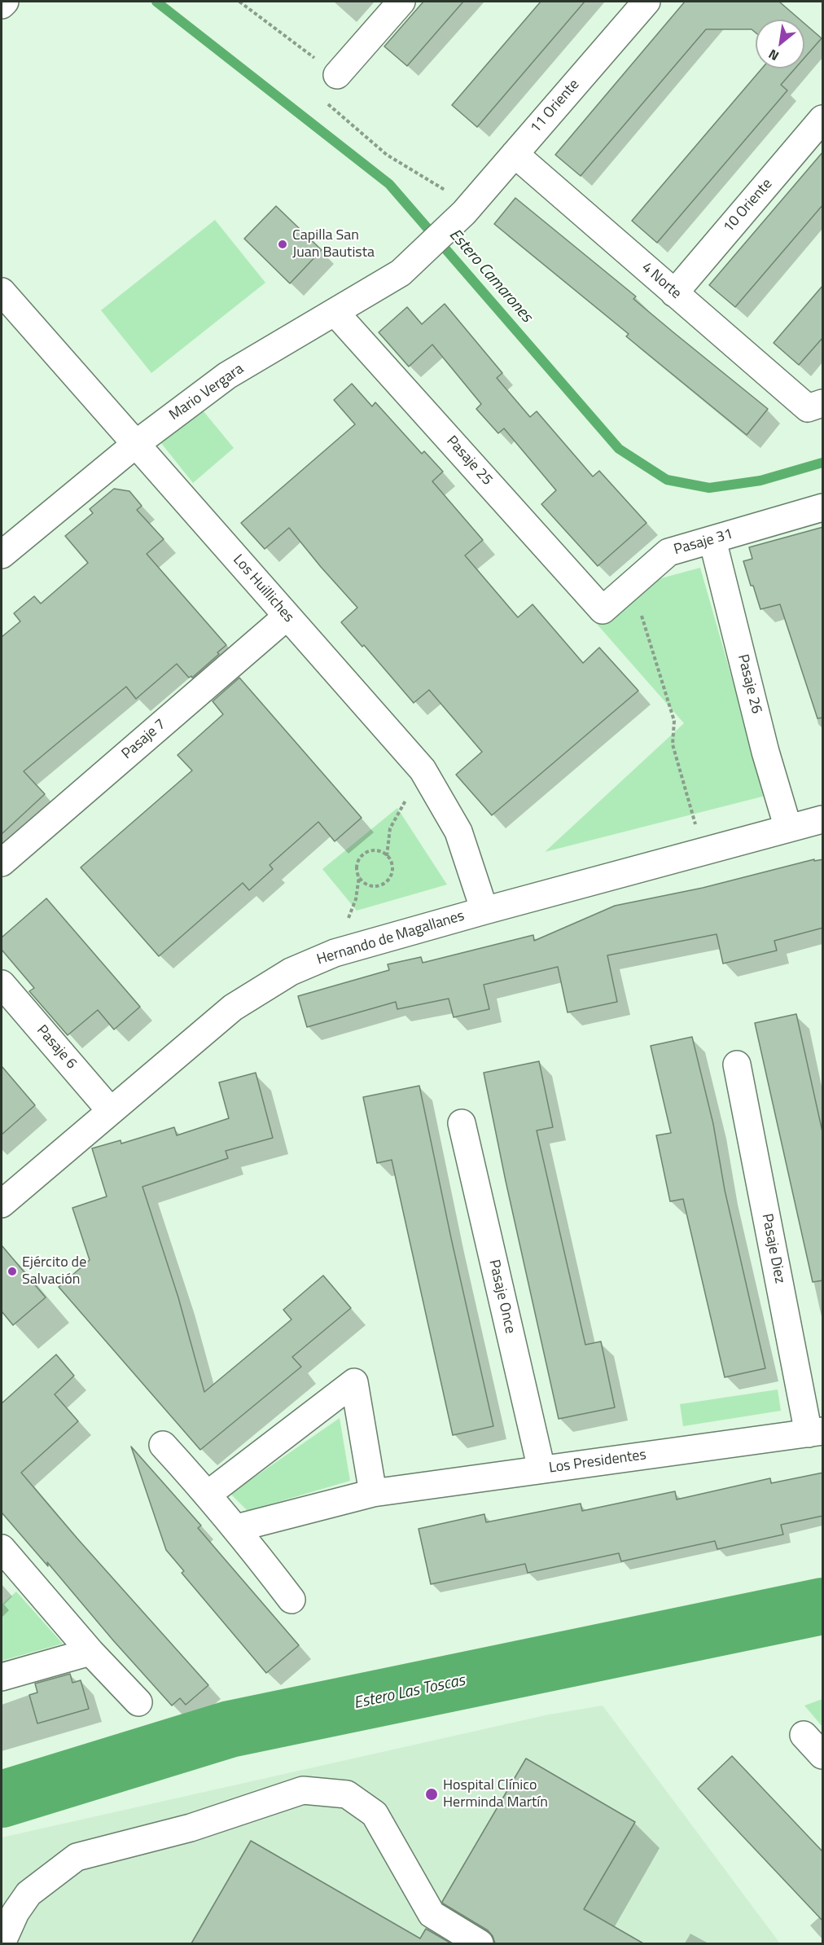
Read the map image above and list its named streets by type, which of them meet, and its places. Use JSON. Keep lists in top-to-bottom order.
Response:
{
  "streets": {
    "street": [
      "11 Oriente",
      "10 Oriente",
      "4 Norte",
      "Mario Vergara",
      "Pasaje 25",
      "Pasaje 31",
      "Los Huilliches",
      "Pasaje 26",
      "Pasaje 7",
      "Hernando de Magallanes",
      "Pasaje 6",
      "Pasaje Diez",
      "Pasaje Once",
      "Los Presidentes"
    ]
  },
  "crossings": [
    ["11 Oriente", "4 Norte"],
    ["11 Oriente", "Mario Vergara"],
    ["10 Oriente", "4 Norte"],
    ["Mario Vergara", "Pasaje 25"],
    ["Mario Vergara", "Los Huilliches"],
    ["Pasaje 25", "Pasaje 31"],
    ["Pasaje 31", "Pasaje 26"],
    ["Los Huilliches", "Pasaje 7"],
    ["Los Huilliches", "Hernando de Magallanes"],
    ["Pasaje 26", "Hernando de Magallanes"],
    ["Hernando de Magallanes", "Pasaje 6"],
    ["Pasaje Diez", "Los Presidentes"],
    ["Pasaje Once", "Los Presidentes"]
  ],
  "water": ["Estero Camarones", "Estero Las Toscas"],
  "places": ["Capilla San Juan Bautista", "Ejército de Salvación", "Hospital Clínico Herminda Martín"],
  "north": "bottom left"
}
